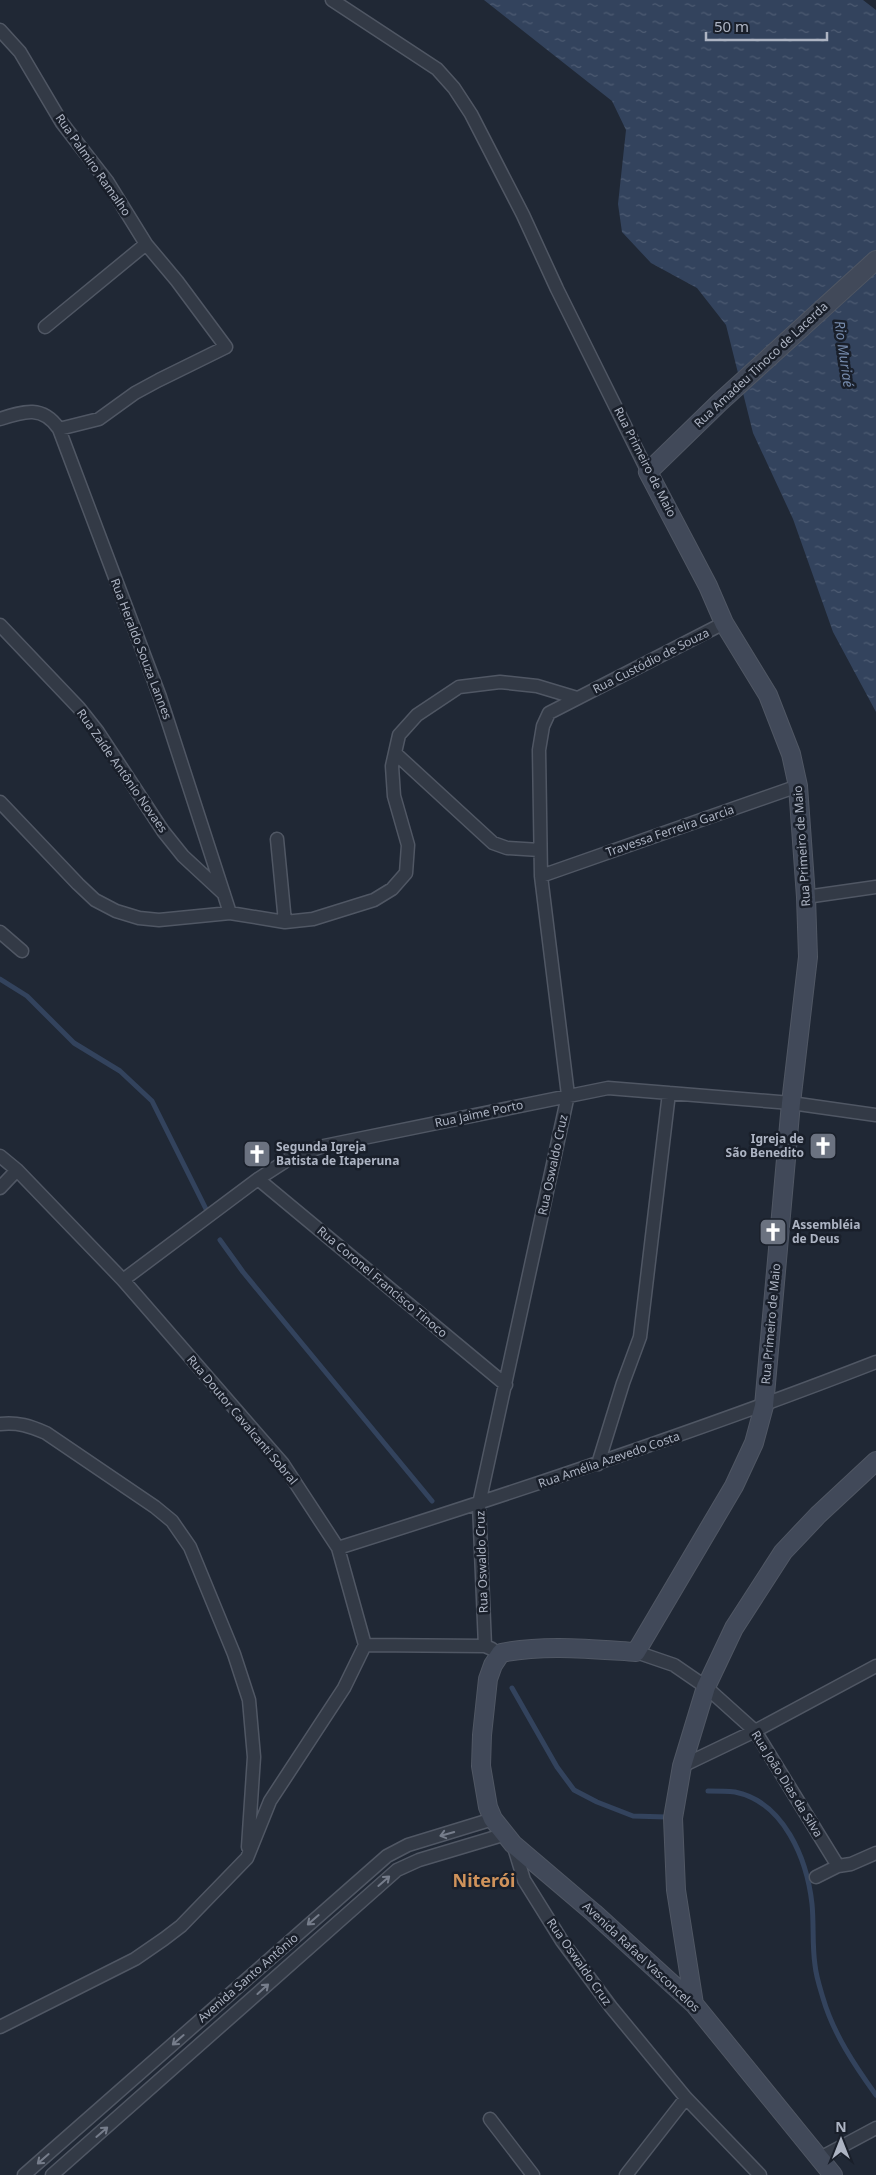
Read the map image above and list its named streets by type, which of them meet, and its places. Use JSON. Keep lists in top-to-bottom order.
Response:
{
  "streets": {
    "main road": [
      "Rua Amadeu Tinoco de Lacerda",
      "Rua Primeiro de Maio",
      "Rua Oswaldo Cruz",
      "Avenida Rafael Vasconcelos"
    ],
    "street": [
      "Rua Palmiro Ramalho",
      "Rua Heraldo Souza Lannes",
      "Rua Custódio de Souza",
      "Rua Zaíde Antônio Novaes",
      "Travessa Ferreira Garcia",
      "Rua Jaime Porto",
      "Rua Coronel Francisco Tinoco",
      "Rua Doutor Cavalcanti Sobral",
      "Rua Amélia Azevedo Costa",
      "Rua João Dias da Silva",
      "Avenida Santo Antônio"
    ]
  },
  "crossings": [
    ["Rua Palmiro Ramalho", "Rua Heraldo Souza Lannes"],
    ["Rua Amadeu Tinoco de Lacerda", "Rua Primeiro de Maio"],
    ["Rua Primeiro de Maio", "Rua Custódio de Souza"],
    ["Rua Primeiro de Maio", "Travessa Ferreira Garcia"],
    ["Rua Primeiro de Maio", "Rua Jaime Porto"],
    ["Rua Primeiro de Maio", "Rua Amélia Azevedo Costa"],
    ["Rua Primeiro de Maio", "Rua João Dias da Silva"],
    ["Rua Heraldo Souza Lannes", "Rua Zaíde Antônio Novaes"],
    ["Rua Custódio de Souza", "Rua Oswaldo Cruz"],
    ["Travessa Ferreira Garcia", "Rua Oswaldo Cruz"],
    ["Rua Jaime Porto", "Rua Oswaldo Cruz"],
    ["Rua Jaime Porto", "Rua Coronel Francisco Tinoco"],
    ["Rua Jaime Porto", "Rua Doutor Cavalcanti Sobral"],
    ["Rua Oswaldo Cruz", "Rua Coronel Francisco Tinoco"],
    ["Rua Oswaldo Cruz", "Rua Amélia Azevedo Costa"],
    ["Rua Oswaldo Cruz", "Avenida Rafael Vasconcelos"],
    ["Rua Oswaldo Cruz", "Avenida Santo Antônio"],
    ["Rua Doutor Cavalcanti Sobral", "Rua Amélia Azevedo Costa"],
    ["Avenida Rafael Vasconcelos", "Avenida Santo Antônio"]
  ],
  "districts": ["Niterói"],
  "water": ["Rio Muriaé"],
  "places": {
    "church": ["Igreja de São Benedito", "Segunda Igreja Batista de Itaperuna", "Assembléia de Deus"]
  },
  "scale_bar": "50 m",
  "north": "top"
}
